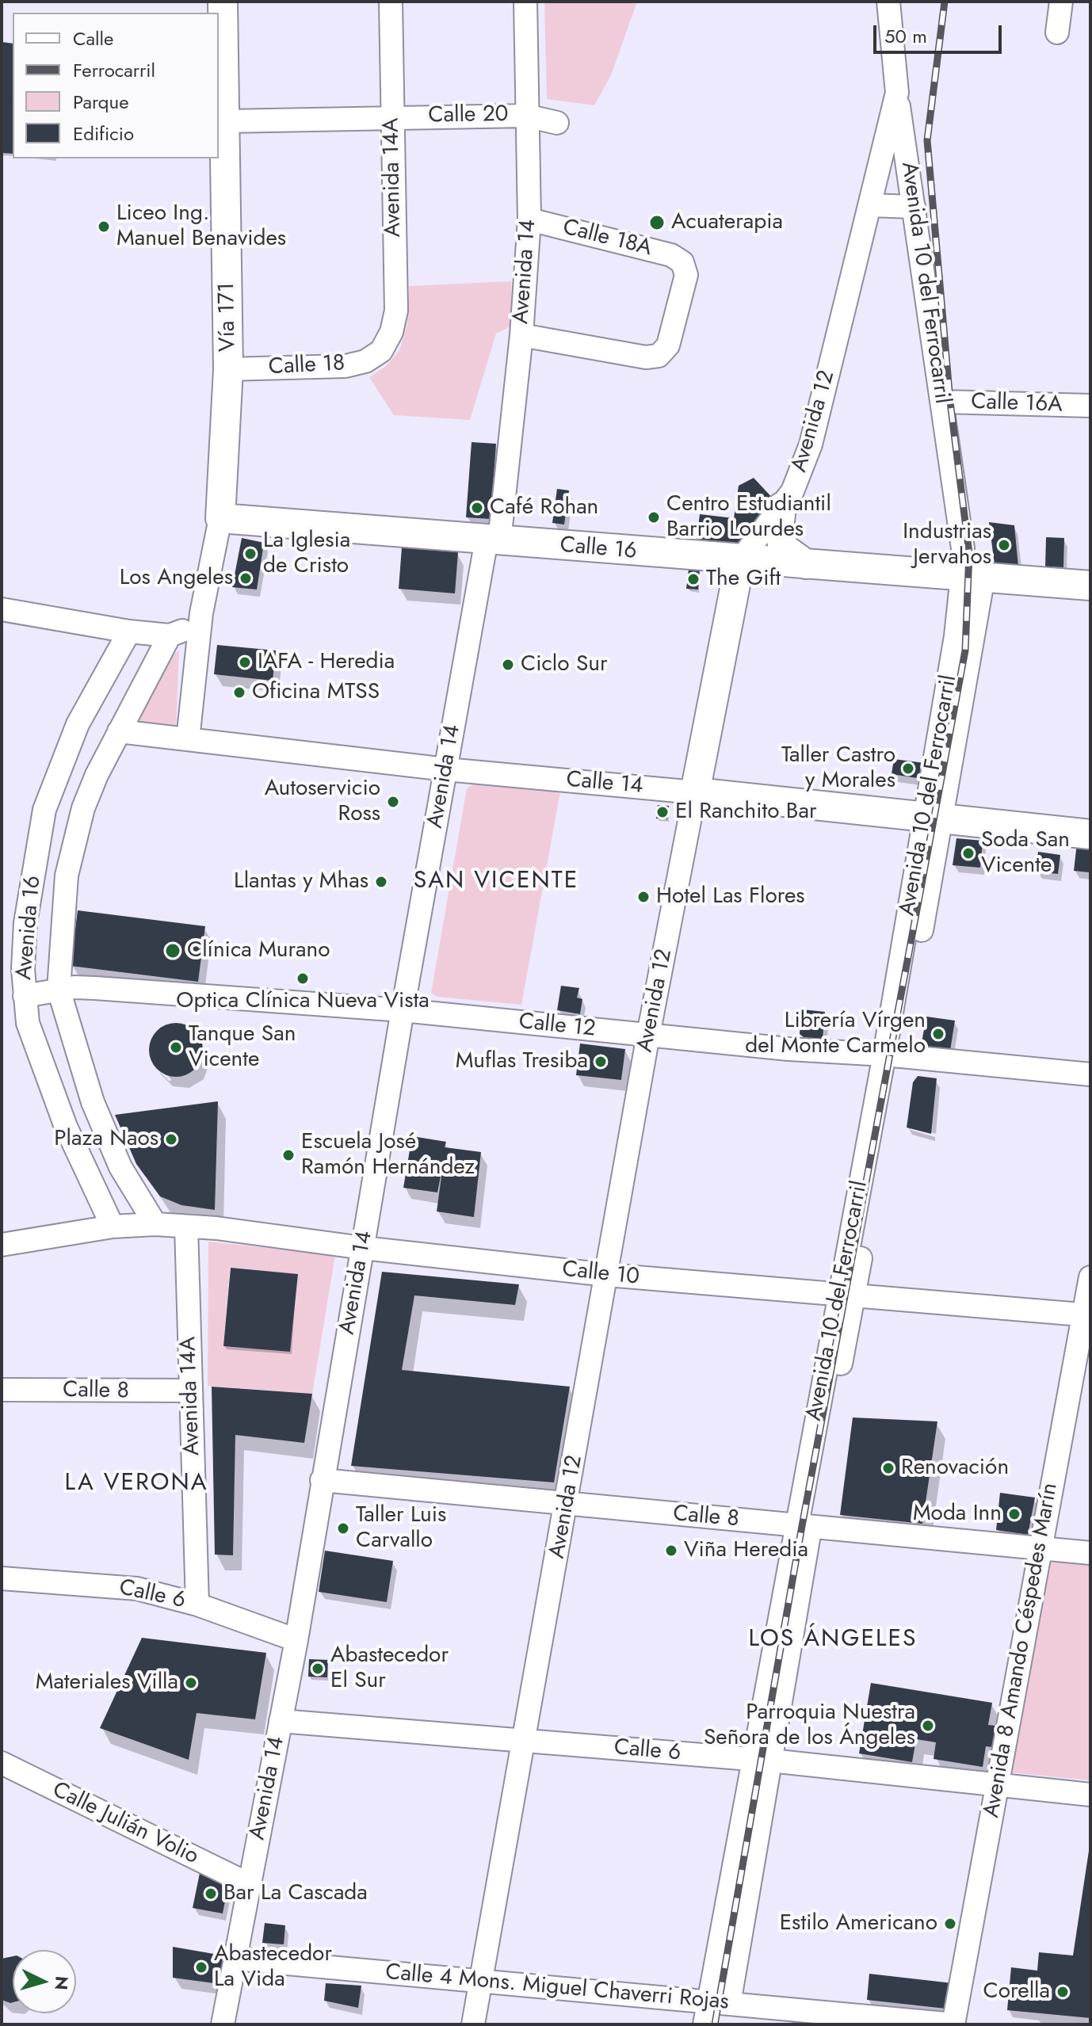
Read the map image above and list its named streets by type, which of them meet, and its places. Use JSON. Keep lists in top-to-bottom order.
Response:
{
  "streets": {
    "main road": [
      "Vía 171",
      "Avenida 12",
      "Calle 16",
      "Calle 14"
    ],
    "street": [
      "Calle 20",
      "Avenida 14A",
      "Calle 18A",
      "Avenida 14",
      "Avenida 10 del Ferrocarril",
      "Calle 18",
      "Calle 16A",
      "Avenida 16",
      "Calle 12",
      "Calle 10",
      "Calle 8",
      "Calle 6",
      "Avenida 8 Amando Céspedes Marín",
      "Calle Julián Volio",
      "Calle 4 Mons. Miguel Chaverri Rojas"
    ]
  },
  "crossings": [
    ["Calle 20", "Avenida 14A"],
    ["Calle 20", "Avenida 14"],
    ["Calle 20", "Vía 171"],
    ["Avenida 14A", "Calle 18"],
    ["Avenida 14A", "Calle 10"],
    ["Avenida 14A", "Calle 8"],
    ["Avenida 14A", "Calle 6"],
    ["Calle 18A", "Avenida 14"],
    ["Avenida 14", "Calle 16"],
    ["Avenida 14", "Calle 14"],
    ["Avenida 14", "Calle 12"],
    ["Avenida 14", "Calle 10"],
    ["Avenida 14", "Calle 8"],
    ["Avenida 14", "Calle 6"],
    ["Avenida 14", "Calle Julián Volio"],
    ["Avenida 14", "Calle 4 Mons. Miguel Chaverri Rojas"],
    ["Avenida 10 del Ferrocarril", "Calle 16A"],
    ["Avenida 10 del Ferrocarril", "Avenida 12"],
    ["Avenida 10 del Ferrocarril", "Calle 16"],
    ["Avenida 10 del Ferrocarril", "Calle 14"],
    ["Avenida 10 del Ferrocarril", "Calle 12"],
    ["Avenida 10 del Ferrocarril", "Calle 10"],
    ["Avenida 10 del Ferrocarril", "Calle 8"],
    ["Avenida 10 del Ferrocarril", "Calle 6"],
    ["Avenida 10 del Ferrocarril", "Calle 4 Mons. Miguel Chaverri Rojas"],
    ["Vía 171", "Calle 18"],
    ["Vía 171", "Calle 16"],
    ["Avenida 12", "Calle 16"],
    ["Avenida 12", "Calle 14"],
    ["Avenida 12", "Calle 12"],
    ["Avenida 12", "Calle 10"],
    ["Avenida 12", "Calle 8"],
    ["Avenida 12", "Calle 6"],
    ["Avenida 12", "Calle 4 Mons. Miguel Chaverri Rojas"],
    ["Calle 14", "Avenida 16"],
    ["Avenida 16", "Calle 12"],
    ["Avenida 16", "Calle 10"],
    ["Calle 10", "Avenida 8 Amando Céspedes Marín"],
    ["Calle 8", "Avenida 8 Amando Céspedes Marín"],
    ["Calle 6", "Avenida 8 Amando Céspedes Marín"],
    ["Avenida 8 Amando Céspedes Marín", "Calle 4 Mons. Miguel Chaverri Rojas"]
  ],
  "districts": ["SAN VICENTE", "LA VERONA", "LOS ÁNGELES"],
  "places": [
    "Acuaterapia",
    "Liceo Ing. Manuel Benavides",
    "Café Rohan",
    "Centro Estudiantil Barrio Lourdes",
    "Industrias Jervahos",
    "La Iglesia de Cristo",
    "Los Angeles",
    "The Gift",
    "IAFA - Heredia",
    "Ciclo Sur",
    "Oficina MTSS",
    "Taller Castro y Morales",
    "Autoservicio Ross",
    "El Ranchito Bar",
    "Soda San Vicente",
    "Llantas y Mhas",
    "Hotel Las Flores",
    "Clínica Murano",
    "Optica Clínica Nueva Vista",
    "Librería Vírgen del Monte Carmelo",
    "Tanque San Vicente",
    "Muflas Tresiba",
    "Plaza Naos",
    "Escuela José Ramón Hernández",
    "Renovación",
    "Moda Inn",
    "Taller Luis Carvallo",
    "Viña Heredia",
    "Abastecedor El Sur",
    "Materiales Villa",
    "Parroquia Nuestra Señora de los Ángeles",
    "Bar La Cascada",
    "Estilo Americano",
    "Abastecedor La Vida",
    "Corella"
  ],
  "legend": [
    "Calle",
    "Ferrocarril",
    "Parque",
    "Edificio"
  ],
  "scale_bar": "50 m",
  "north": "right"
}
